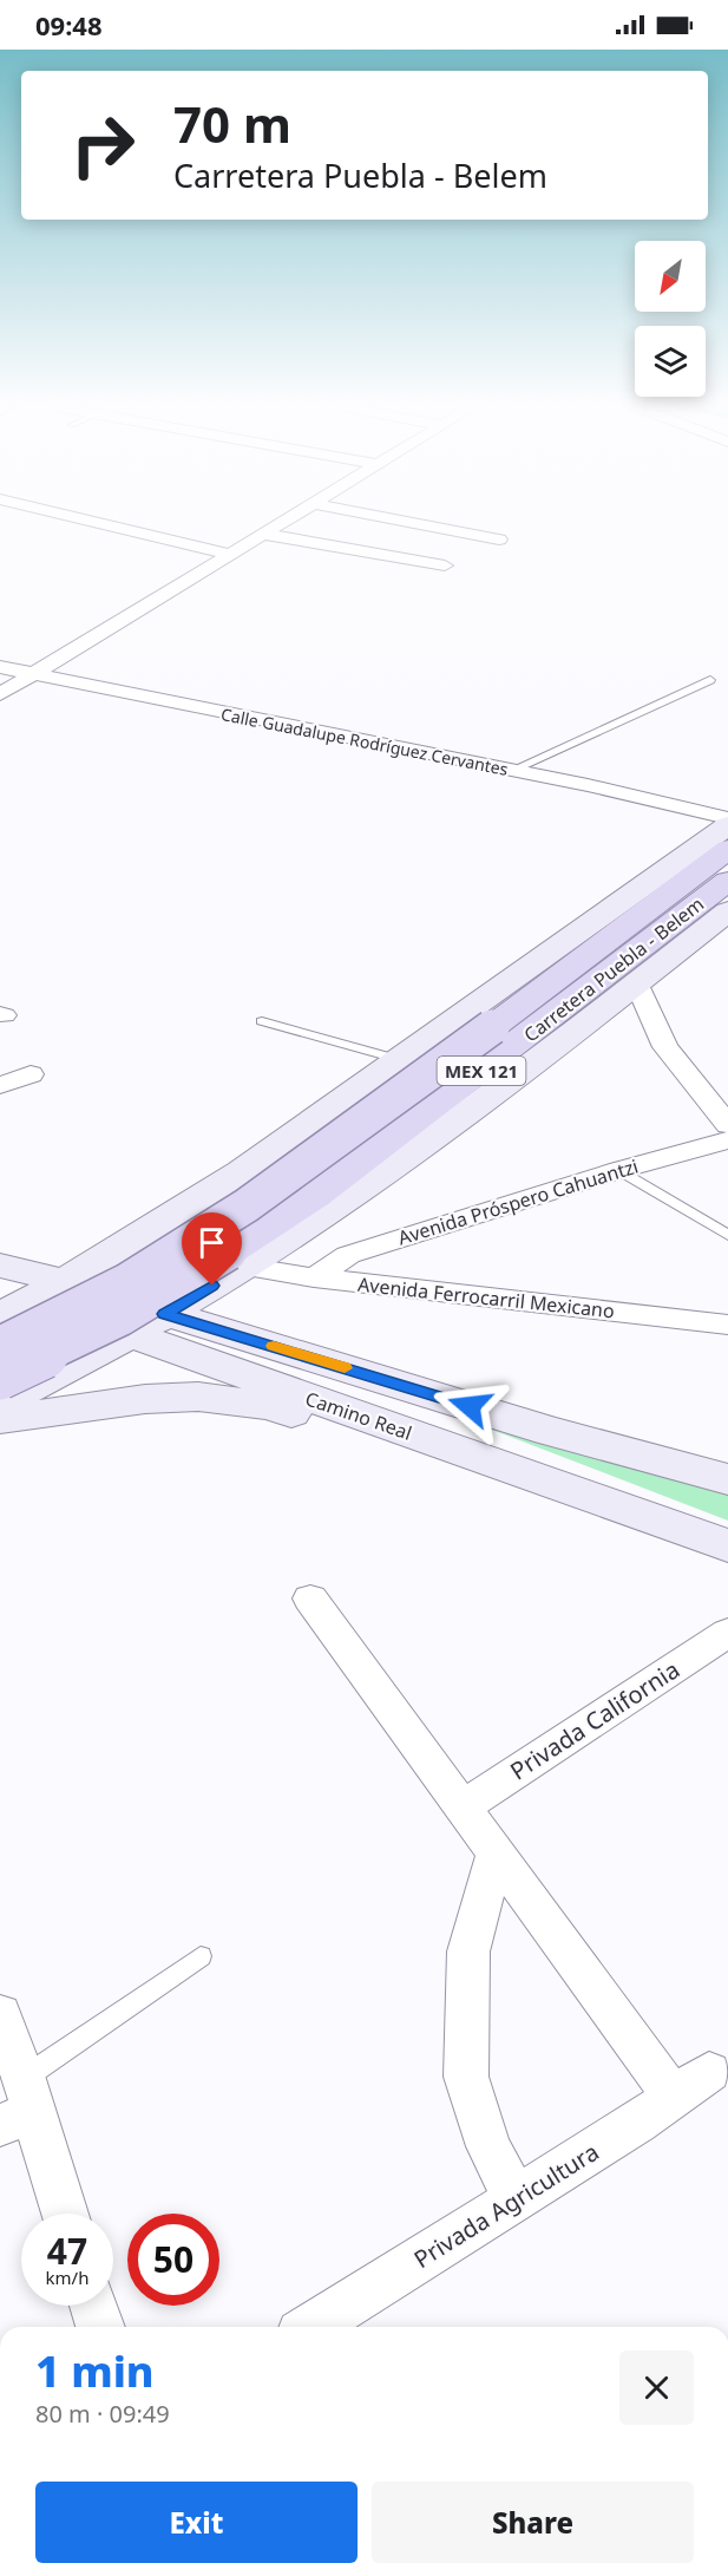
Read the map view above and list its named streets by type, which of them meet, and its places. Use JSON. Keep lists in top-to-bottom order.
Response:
{
  "streets": {
    "main road": ["Carretera Puebla - Belem", "MEX 121"],
    "street": [
      "Calle Guadalupe Rodríguez Cervantes",
      "Avenida Próspero Cahuantzi",
      "Avenida Ferrocarril Mexicano",
      "Camino Real",
      "Privada California",
      "Privada Agricultura"
    ]
  },
  "crossings": [
    ["Carretera Puebla - Belem", "Avenida Ferrocarril Mexicano"],
    ["Carretera Puebla - Belem", "Camino Real"],
    ["Avenida Próspero Cahuantzi", "Avenida Ferrocarril Mexicano"]
  ],
  "north": "bottom left",
  "page": {
    "status": "09:48",
    "turn": ["70 m", "Carretera Puebla - Belem"],
    "speed": "47 km/h",
    "limit": "50",
    "heading": ["1 min", "80 m · 09:49"],
    "buttons": ["Exit", "Share"]
  }
}
